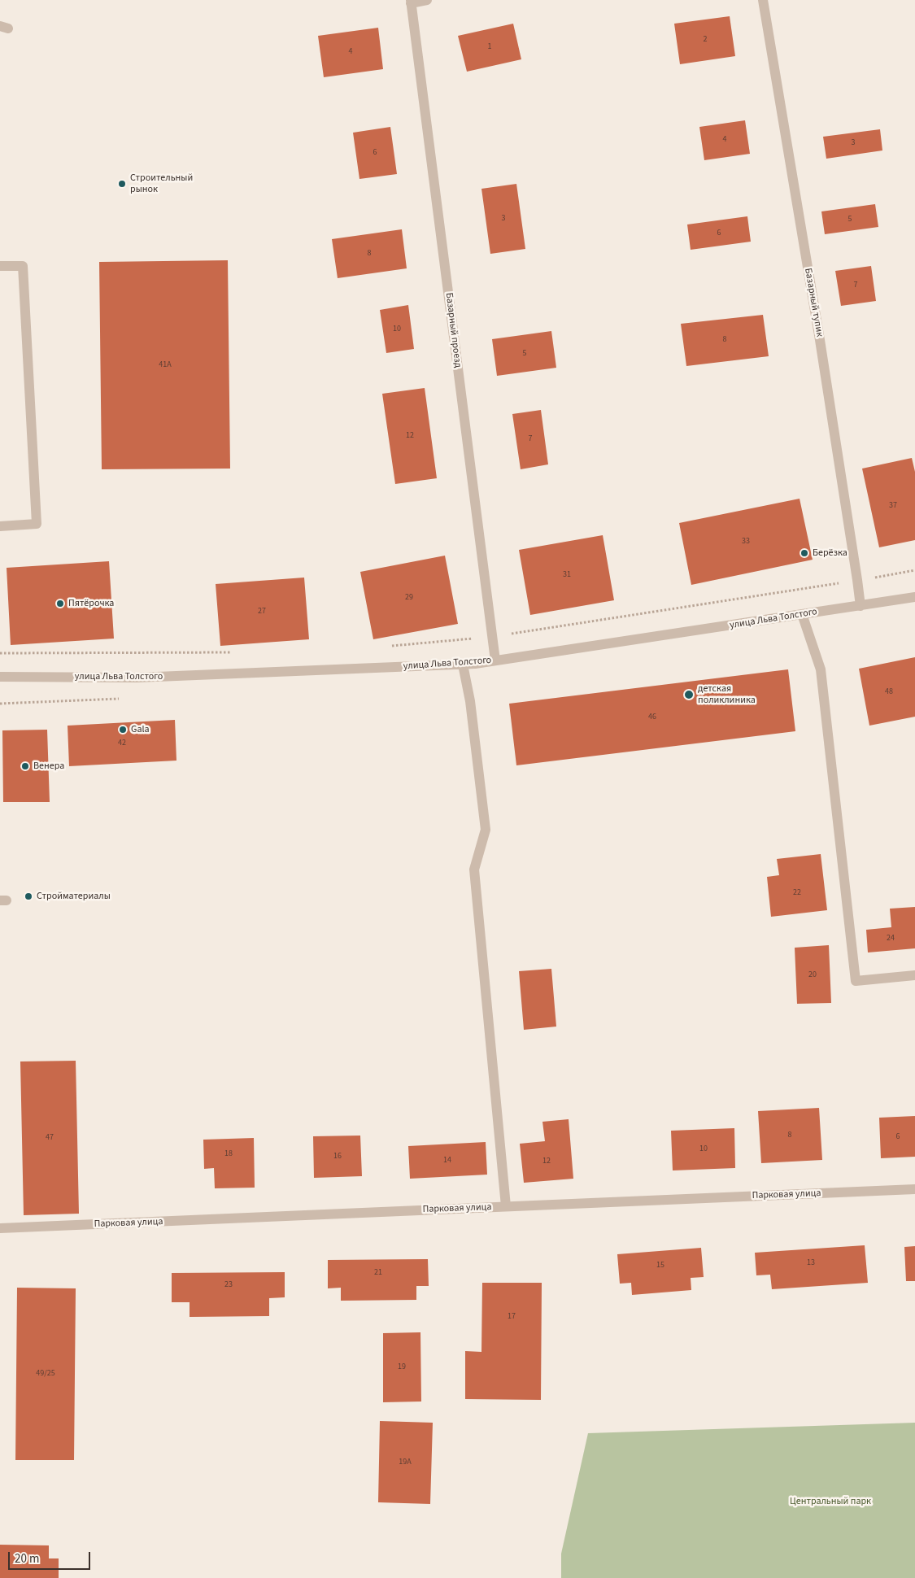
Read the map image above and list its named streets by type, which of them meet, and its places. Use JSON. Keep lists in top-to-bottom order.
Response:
{
  "streets": {
    "street": [
      "Базарный тупик",
      "Базарный проезд",
      "улица Льва Толстого",
      "Парковая улица"
    ]
  },
  "crossings": [
    ["Базарный тупик", "улица Льва Толстого"],
    ["Базарный проезд", "улица Льва Толстого"]
  ],
  "parks": ["Центральный парк"],
  "places": [
    "Строительный рынок",
    "Берёзка",
    "Пятёрочка",
    "детская поликлиника",
    "Gala",
    "Венера",
    "Стройматериалы"
  ],
  "house_numbers": [
    "2",
    "1",
    "4",
    "4",
    "3",
    "6",
    "3",
    "5",
    "6",
    "8",
    "7",
    "10",
    "8",
    "5",
    "41А",
    "12",
    "7",
    "37",
    "33",
    "31",
    "29",
    "27",
    "48",
    "46",
    "42",
    "22",
    "24",
    "20",
    "8",
    "6",
    "47",
    "10",
    "18",
    "16",
    "14",
    "12",
    "13",
    "15",
    "21",
    "23",
    "17",
    "19",
    "49/25",
    "19А"
  ],
  "scale_bar": "20 m"
}
